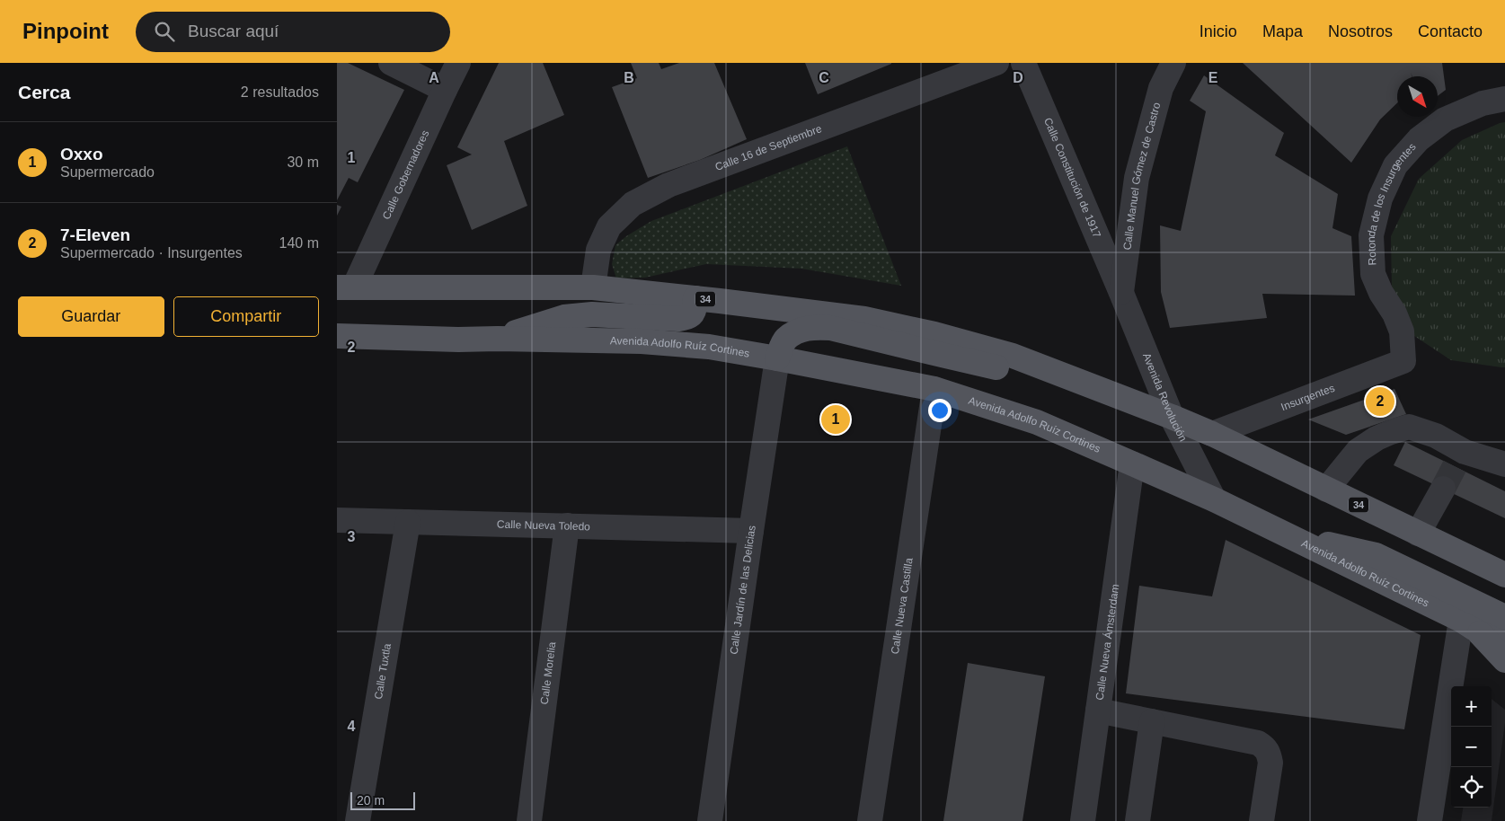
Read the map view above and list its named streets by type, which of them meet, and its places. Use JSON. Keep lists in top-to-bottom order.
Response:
{
  "streets": {
    "main road": ["34", "Avenida Adolfo Ruíz Cortines"],
    "street": [
      "Calle 16 de Septiembre",
      "Calle Gobernadores",
      "Calle Manuel Gómez de Castro",
      "Calle Constitución de 1917",
      "Rotonda de los Insurgentes",
      "Avenida Revolución",
      "Insurgentes",
      "Calle Nueva Toledo",
      "Calle Jardín de las Delicias",
      "Calle Nueva Castilla",
      "Calle Nueva Ámsterdam",
      "Calle Tuxtla",
      "Calle Morelia"
    ]
  },
  "crossings": [
    ["Calle 16 de Septiembre", "34"],
    ["Calle Gobernadores", "34"],
    ["Calle Manuel Gómez de Castro", "Calle Constitución de 1917"],
    ["Calle Manuel Gómez de Castro", "Avenida Revolución"],
    ["Calle Constitución de 1917", "Avenida Revolución"],
    ["Rotonda de los Insurgentes", "Insurgentes"],
    ["34", "Avenida Revolución"],
    ["34", "Insurgentes"],
    ["Avenida Adolfo Ruíz Cortines", "Avenida Revolución"],
    ["Avenida Adolfo Ruíz Cortines", "Calle Jardín de las Delicias"],
    ["Avenida Adolfo Ruíz Cortines", "Calle Nueva Castilla"],
    ["Avenida Adolfo Ruíz Cortines", "Calle Nueva Ámsterdam"],
    ["Calle Nueva Toledo", "Calle Jardín de las Delicias"],
    ["Calle Nueva Toledo", "Calle Tuxtla"],
    ["Calle Nueva Toledo", "Calle Morelia"]
  ],
  "scale_bar": "20 m",
  "north": "bottom right",
  "page": {
    "header": "Pinpoint",
    "search": "Buscar aquí",
    "nav": [
      "Inicio",
      "Mapa",
      "Nosotros",
      "Contacto"
    ],
    "heading": ["Cerca", "2 resultados"],
    "list": [
      {
        "mark": "1",
        "name": "Oxxo",
        "note": "Supermercado",
        "value": "30 m"
      },
      {
        "mark": "2",
        "name": "7-Eleven",
        "note": "Supermercado · Insurgentes",
        "value": "140 m"
      }
    ],
    "buttons": ["Guardar", "Compartir"],
    "pins": ["2", "1"],
    "map_buttons": ["+", "−"],
    "scale": "20 m"
  },
  "grid": {
    "columns": [
      "A",
      "B",
      "C",
      "D",
      "E"
    ],
    "rows": [
      "1",
      "2",
      "3",
      "4"
    ]
  }
}
